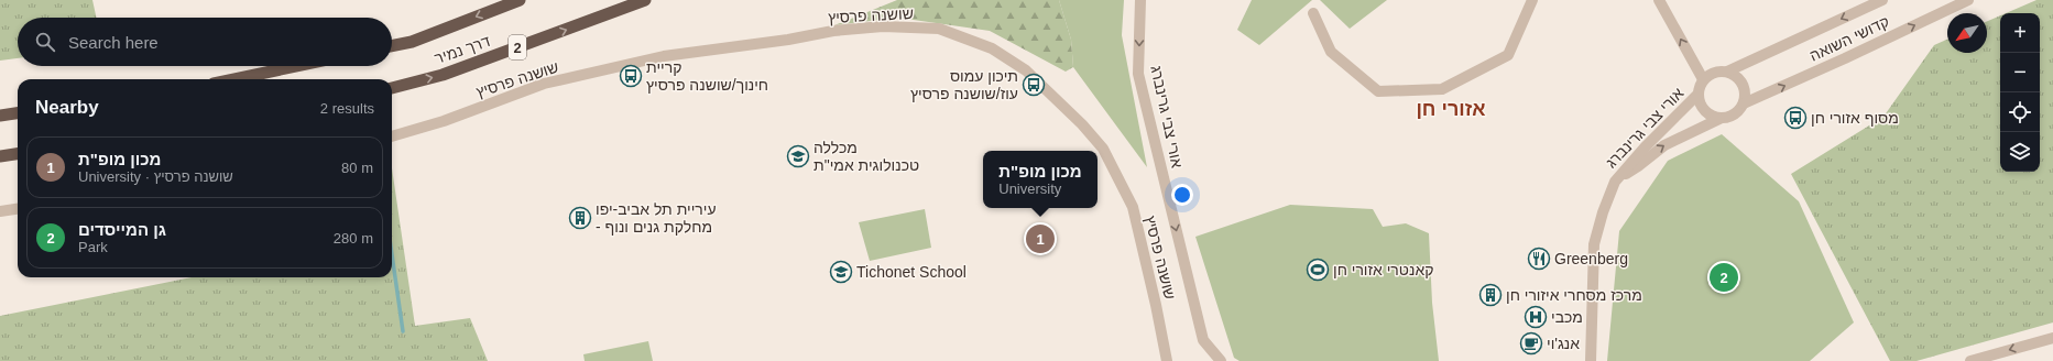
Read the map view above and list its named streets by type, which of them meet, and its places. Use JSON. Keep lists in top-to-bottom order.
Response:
{
  "streets": {
    "highway": ["2", "דרך נמיר"],
    "street": ["שושנה פרסיץ", "קדושי השואה", "אורי צבי גרינברג"]
  },
  "crossings": [
    ["קדושי השואה", "אורי צבי גרינברג"]
  ],
  "districts": ["אזורי חן"],
  "places": {
    "bus stop": ["קריית חינוך/שושנה פרסיץ", "תיכון עמוס עוז/שושנה פרסיץ", "מסוף אזורי חן"],
    "school or university": ["מכללה טכנולוגית אמי\"ת", "Tichonet School"],
    "building": ["עיריית תל אביב-יפו - מחלקת גנים ונוף", "מרכז מסחרי איזורי חן"],
    "restaurant": ["Greenberg"],
    "sports": ["קאנטרי אזורי חן"],
    "hospital": ["מכבי"],
    "cafe": ["אנג'וי"]
  },
  "north": "bottom left",
  "page": {
    "map_buttons": ["+", "−"],
    "search": "Search here",
    "heading": ["Nearby", "2 results"],
    "list": [
      {
        "mark": "1",
        "name": "מכון מופ\"ת",
        "note": "University · שושנה פרסיץ",
        "value": "80 m"
      },
      {
        "mark": "2",
        "name": "גן המייסדים",
        "note": "Park",
        "value": "280 m"
      }
    ],
    "popup": ["מכון מופ\"ת", "University"],
    "pins": ["1", "2"]
  }
}
